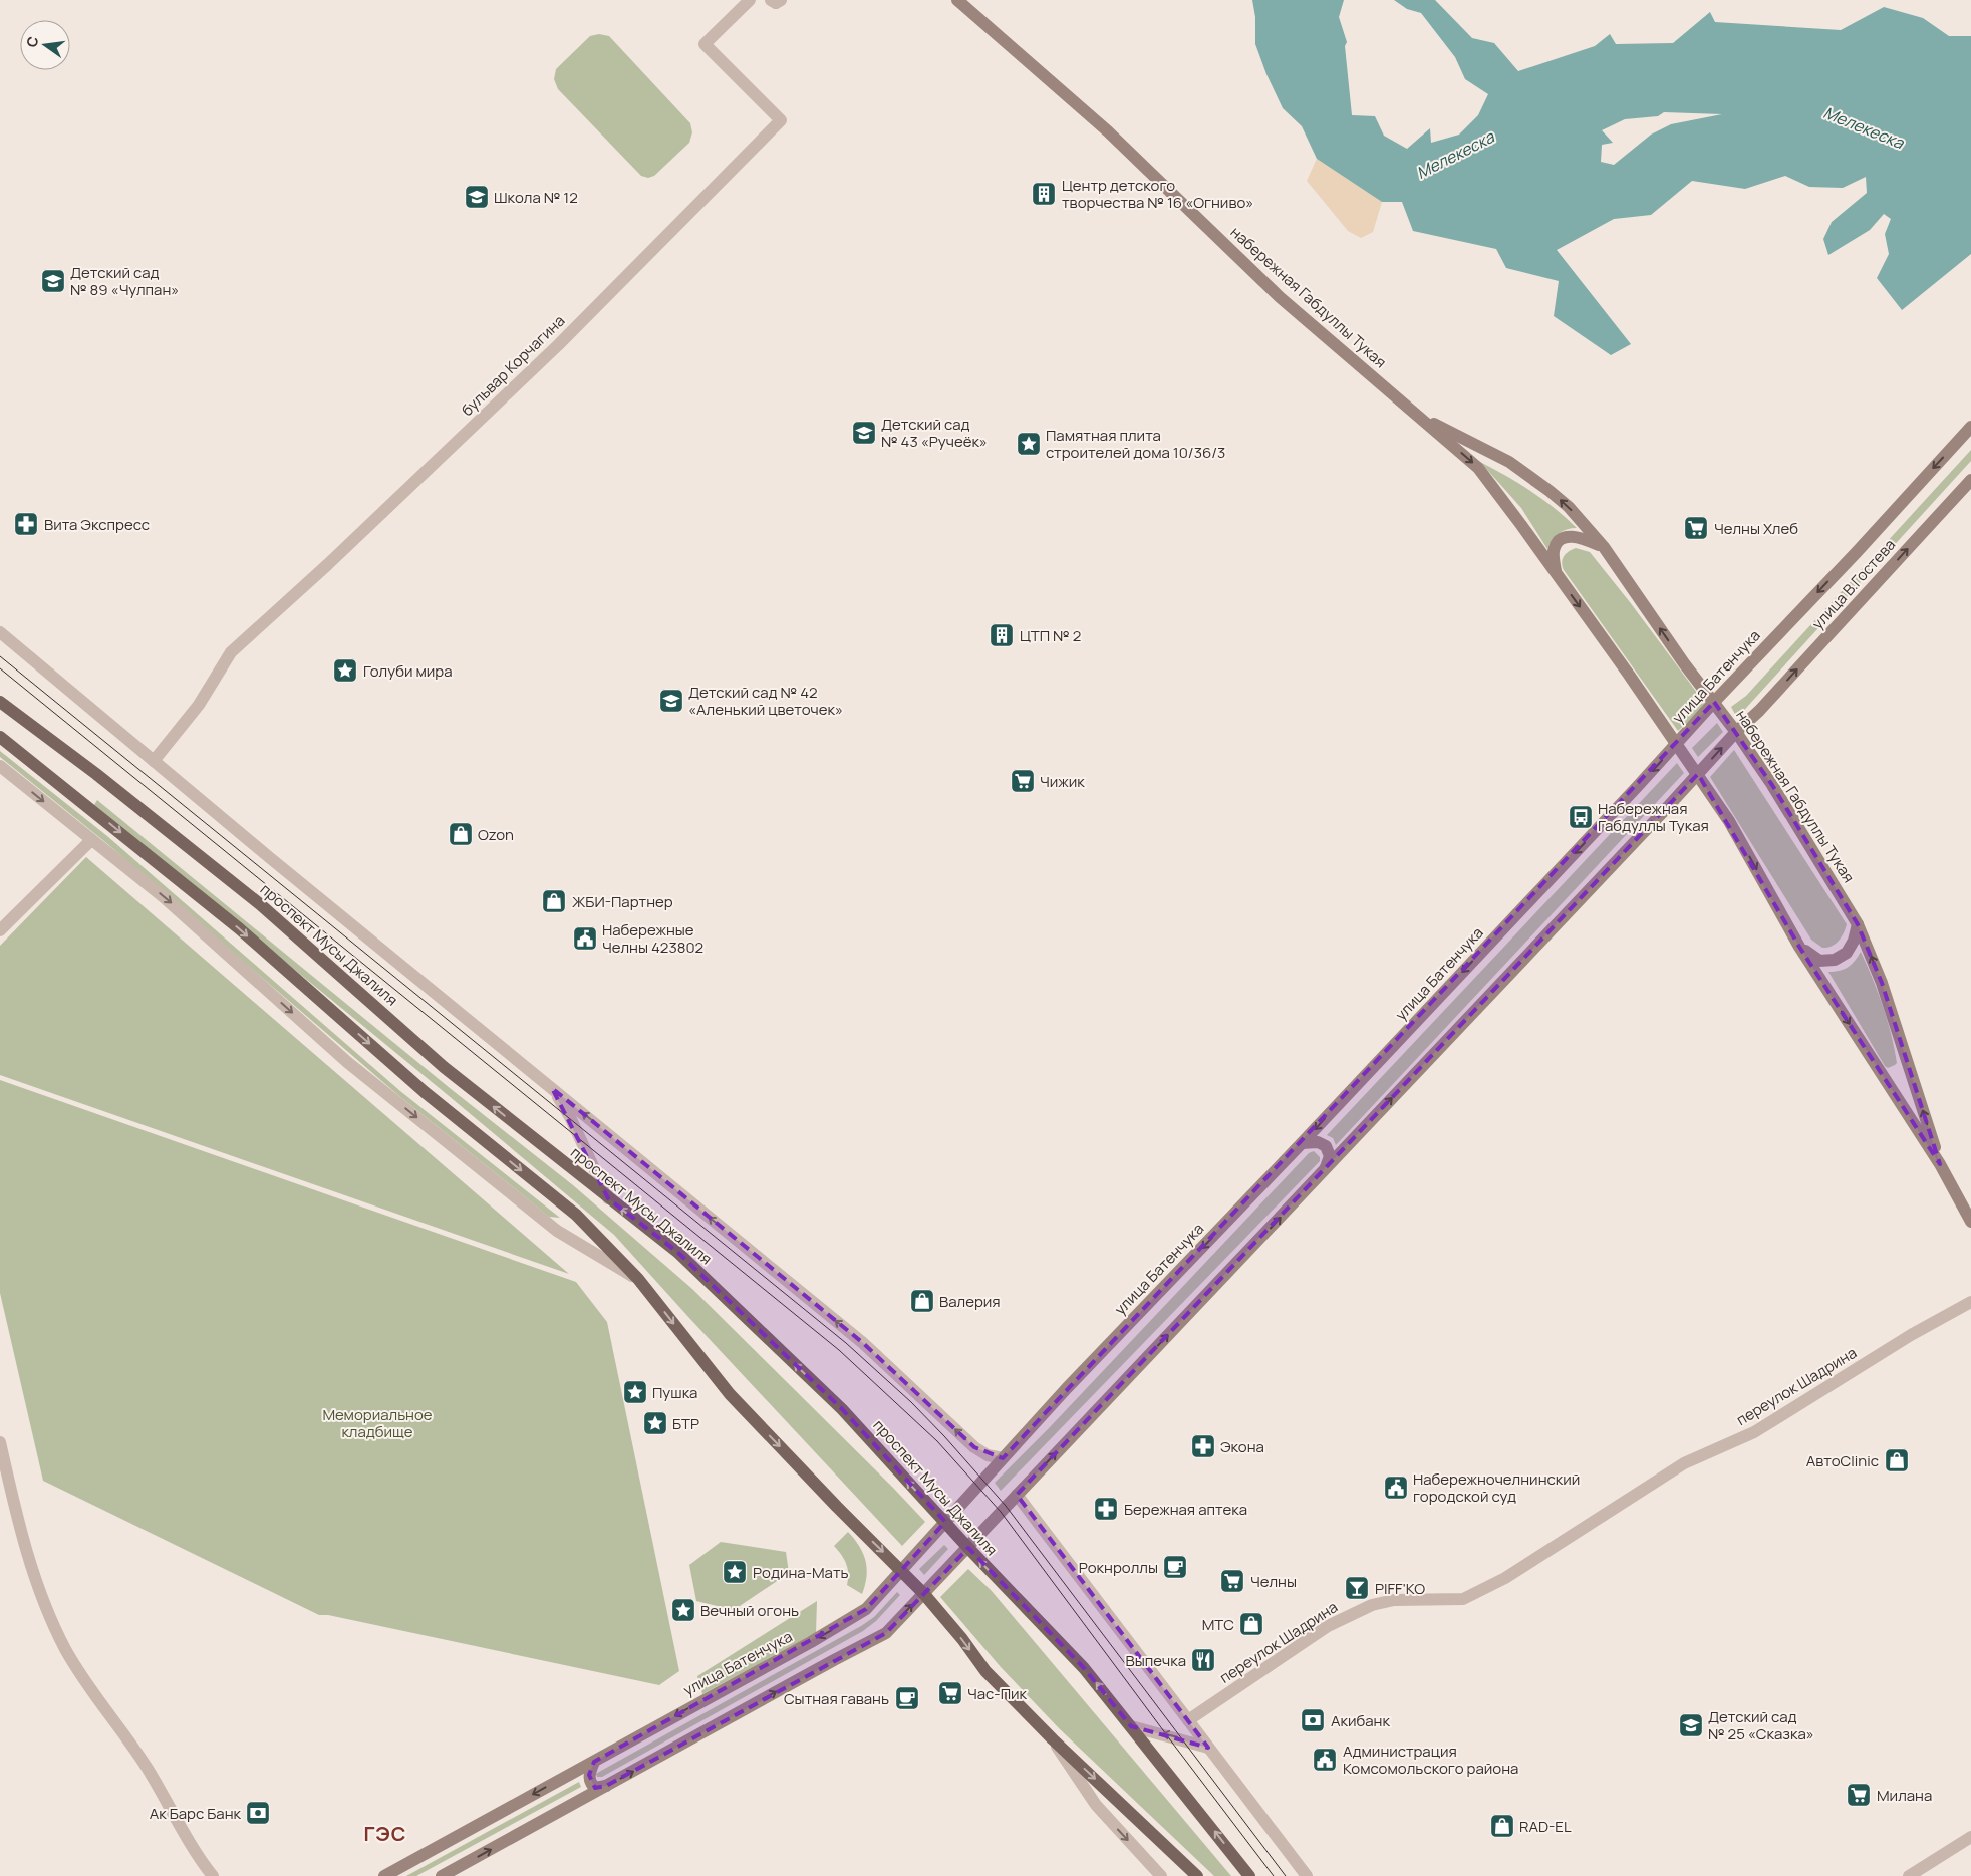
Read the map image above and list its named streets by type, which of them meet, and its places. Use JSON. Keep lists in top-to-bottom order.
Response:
{
  "streets": {
    "main road": [
      "набережная Габдуллы Тукая",
      "улица В.Гостева",
      "улица Батенчука",
      "проспект Мусы Джалиля"
    ],
    "street": ["бульвар Корчагина", "переулок Шадрина"]
  },
  "crossings": [
    ["набережная Габдуллы Тукая", "улица В.Гостева"],
    ["набережная Габдуллы Тукая", "улица Батенчука"],
    ["улица В.Гостева", "улица Батенчука"],
    ["улица Батенчука", "проспект Мусы Джалиля"]
  ],
  "districts": ["ГЭС"],
  "water": ["Мелекеска"],
  "parks": ["Мемориальное кладбище"],
  "places": {
    "building": ["Центр детского творчества № 16 «Огниво»", "ЦТП № 2"],
    "school or university": [
      "Школа № 12",
      "Детский сад № 89 «Чулпан»",
      "Детский сад № 43 «Ручеёк»",
      "Детский сад № 42 «Аленький цветочек»",
      "Детский сад № 25 «Сказка»"
    ],
    "place": [
      "Памятная плита строителей дома 10/36/3",
      "Голуби мира",
      "Пушка",
      "БТР",
      "Родина-Мать",
      "Вечный огонь"
    ],
    "pharmacy": ["Вита Экспресс", "Экона", "Бережная аптека"],
    "supermarket": [
      "Челны Хлеб",
      "Чижик",
      "Челны",
      "Час-Пик",
      "Милана"
    ],
    "bus stop": ["Набережная Габдуллы Тукая"],
    "shop": [
      "Ozon",
      "ЖБИ-Партнер",
      "Валерия",
      "АвтоClinic",
      "МТС",
      "RAD-EL"
    ],
    "public building": ["Набережные Челны 423802", "Набережночелнинский городской суд", "Администрация Комсомольского района"],
    "cafe": ["Рокнроллы", "Сытная гавань"],
    "bar": ["PIFF'KO"],
    "restaurant": ["Выпечка"],
    "bank": ["Акибанк", "Ак Барс Банк"]
  },
  "north": "left"
}
